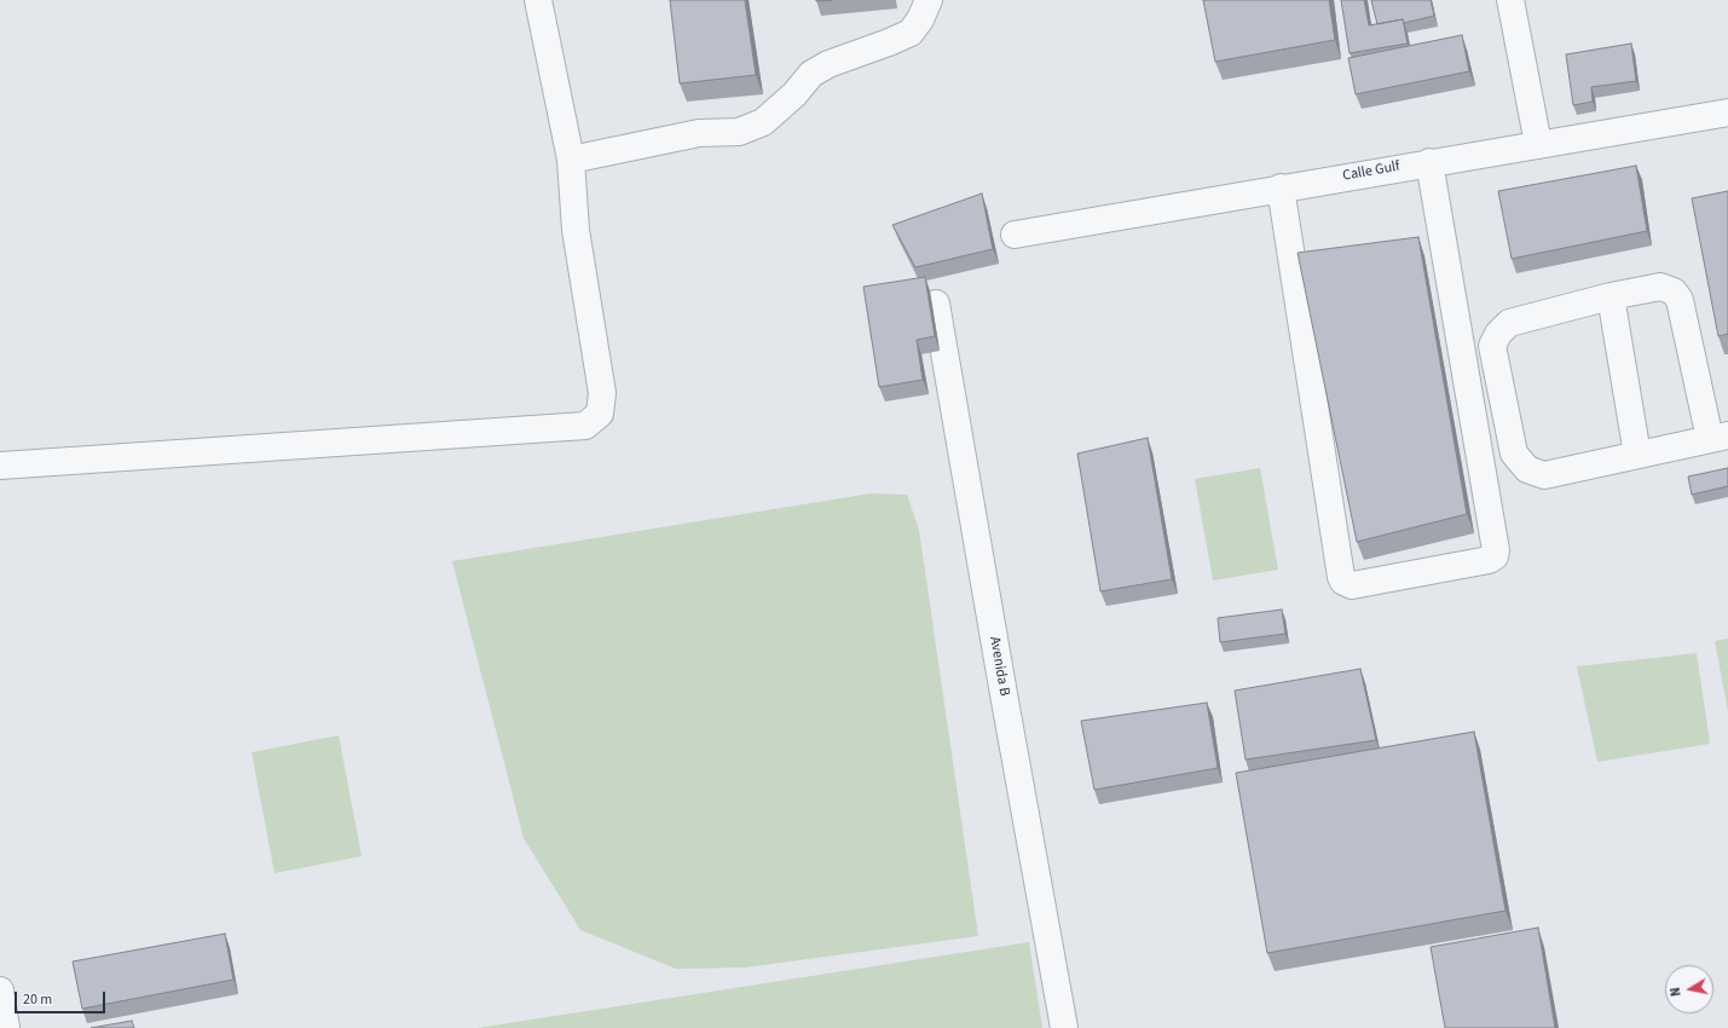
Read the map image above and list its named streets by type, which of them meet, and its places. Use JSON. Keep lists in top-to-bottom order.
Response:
{
  "streets": {
    "street": ["Calle Gulf", "Avenida B"]
  },
  "scale_bar": "20 m",
  "north": "left"
}
